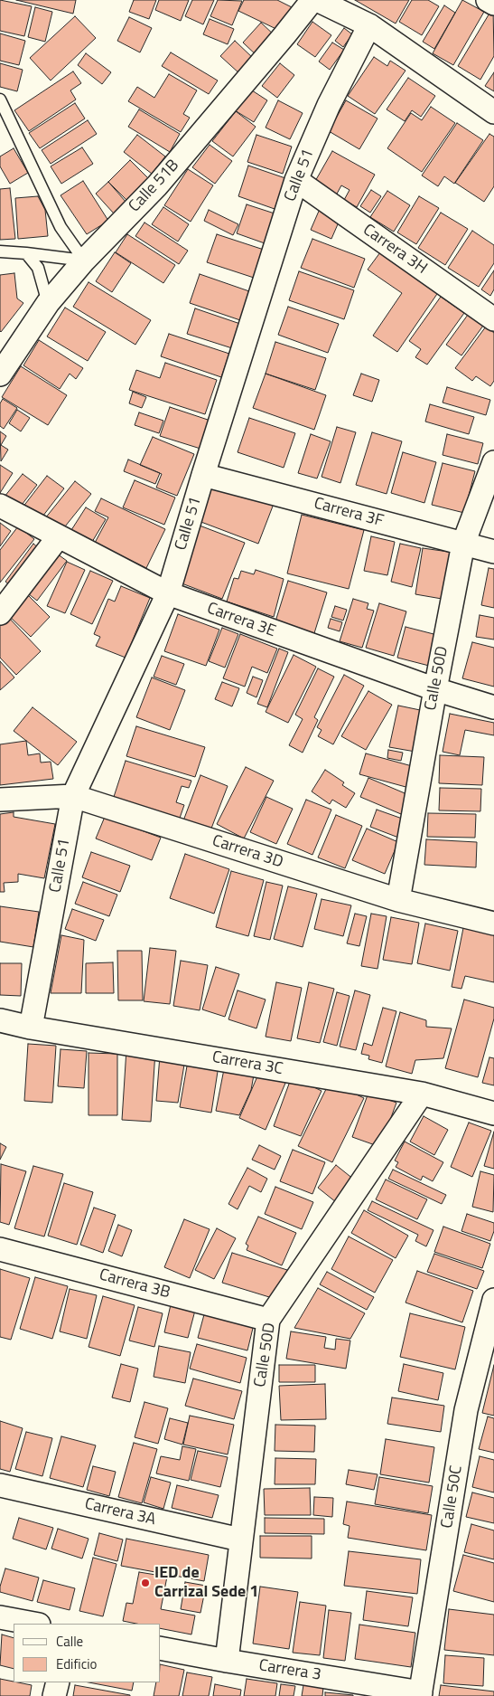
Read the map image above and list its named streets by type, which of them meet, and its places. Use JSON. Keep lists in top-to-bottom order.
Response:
{
  "streets": {
    "street": [
      "Calle 51",
      "Calle 51B",
      "Carrera 3H",
      "Carrera 3F",
      "Carrera 3E",
      "Calle 50D",
      "Carrera 3D",
      "Carrera 3C",
      "Carrera 3B",
      "Calle 50C",
      "Carrera 3A",
      "Carrera 3"
    ]
  },
  "crossings": [
    ["Calle 51", "Carrera 3H"],
    ["Calle 51", "Carrera 3F"],
    ["Calle 51", "Carrera 3E"],
    ["Calle 51", "Carrera 3D"],
    ["Calle 51", "Carrera 3C"],
    ["Carrera 3F", "Calle 50D"],
    ["Carrera 3E", "Calle 50D"],
    ["Calle 50D", "Carrera 3D"],
    ["Calle 50D", "Carrera 3C"],
    ["Calle 50D", "Carrera 3B"],
    ["Calle 50D", "Carrera 3A"],
    ["Calle 50D", "Carrera 3"],
    ["Calle 50C", "Carrera 3"]
  ],
  "places": ["IED de Carrizal Sede 1"],
  "legend": ["Calle", "Edificio"]
}
